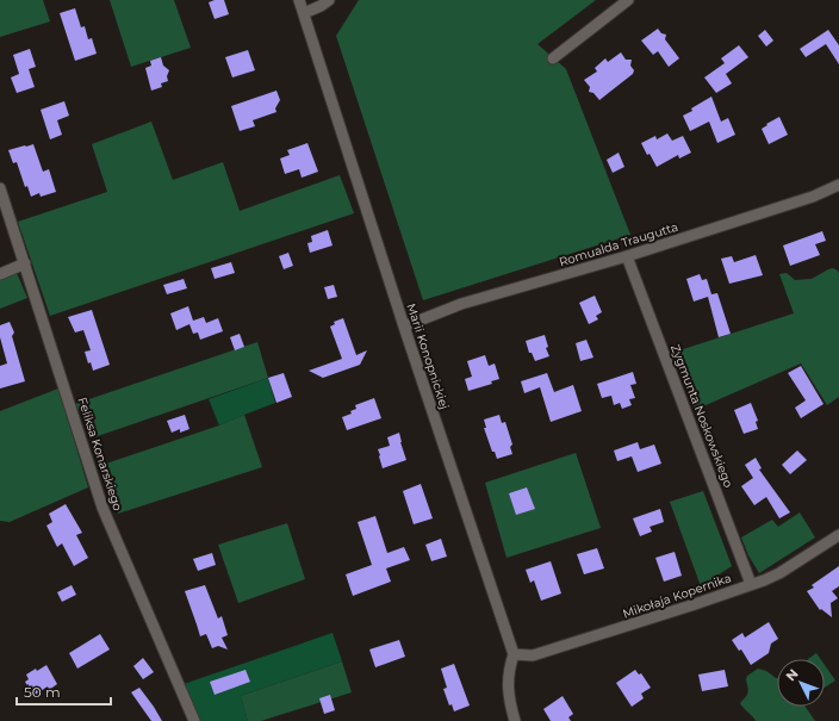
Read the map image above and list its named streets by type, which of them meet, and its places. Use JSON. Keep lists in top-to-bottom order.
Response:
{
  "streets": {
    "street": [
      "Romualda Traugutta",
      "Marii Konopnickiej",
      "Zygmunta Noskowskiego",
      "Feliksa Konarskiego",
      "Mikołaja Kopernika"
    ]
  },
  "crossings": [
    ["Romualda Traugutta", "Marii Konopnickiej"],
    ["Romualda Traugutta", "Zygmunta Noskowskiego"],
    ["Marii Konopnickiej", "Mikołaja Kopernika"],
    ["Zygmunta Noskowskiego", "Mikołaja Kopernika"]
  ],
  "scale_bar": "50 m",
  "north": "top left"
}
